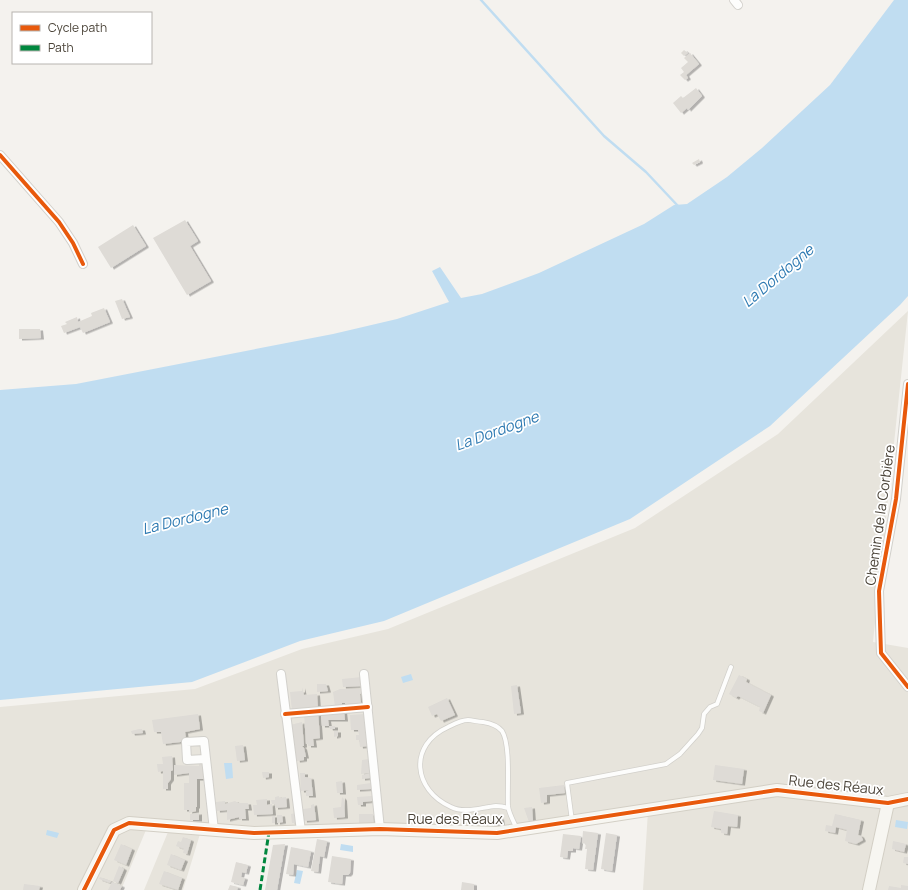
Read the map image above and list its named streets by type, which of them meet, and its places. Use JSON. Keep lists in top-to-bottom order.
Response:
{
  "streets": {
    "street": ["Chemin de la Corbière", "Rue des Réaux"]
  },
  "water": ["La Dordogne"],
  "legend": ["Cycle path", "Path"]
}
